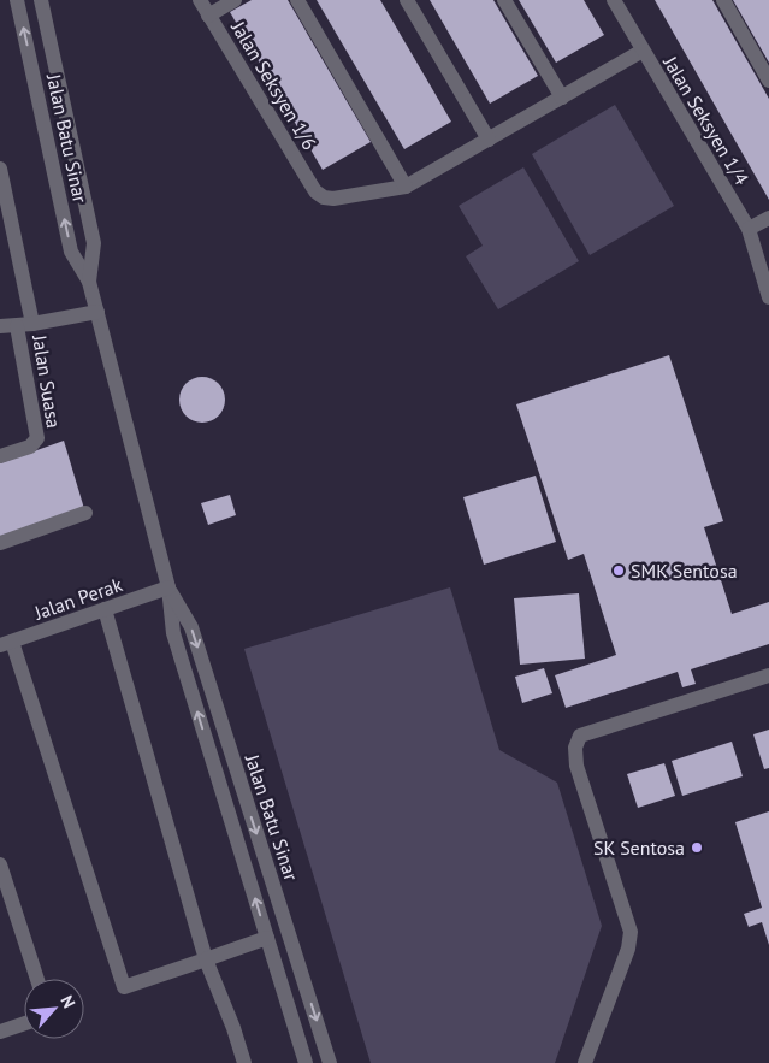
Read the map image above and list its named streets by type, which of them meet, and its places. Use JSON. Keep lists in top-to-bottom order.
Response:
{
  "streets": {
    "street": [
      "Jalan Seksyen 1/6",
      "Jalan Seksyen 1/4",
      "Jalan Batu Sinar",
      "Jalan Suasa",
      "Jalan Perak"
    ]
  },
  "crossings": [
    ["Jalan Batu Sinar", "Jalan Perak"]
  ],
  "places": ["SMK Sentosa", "SK Sentosa"],
  "north": "top right"
}
